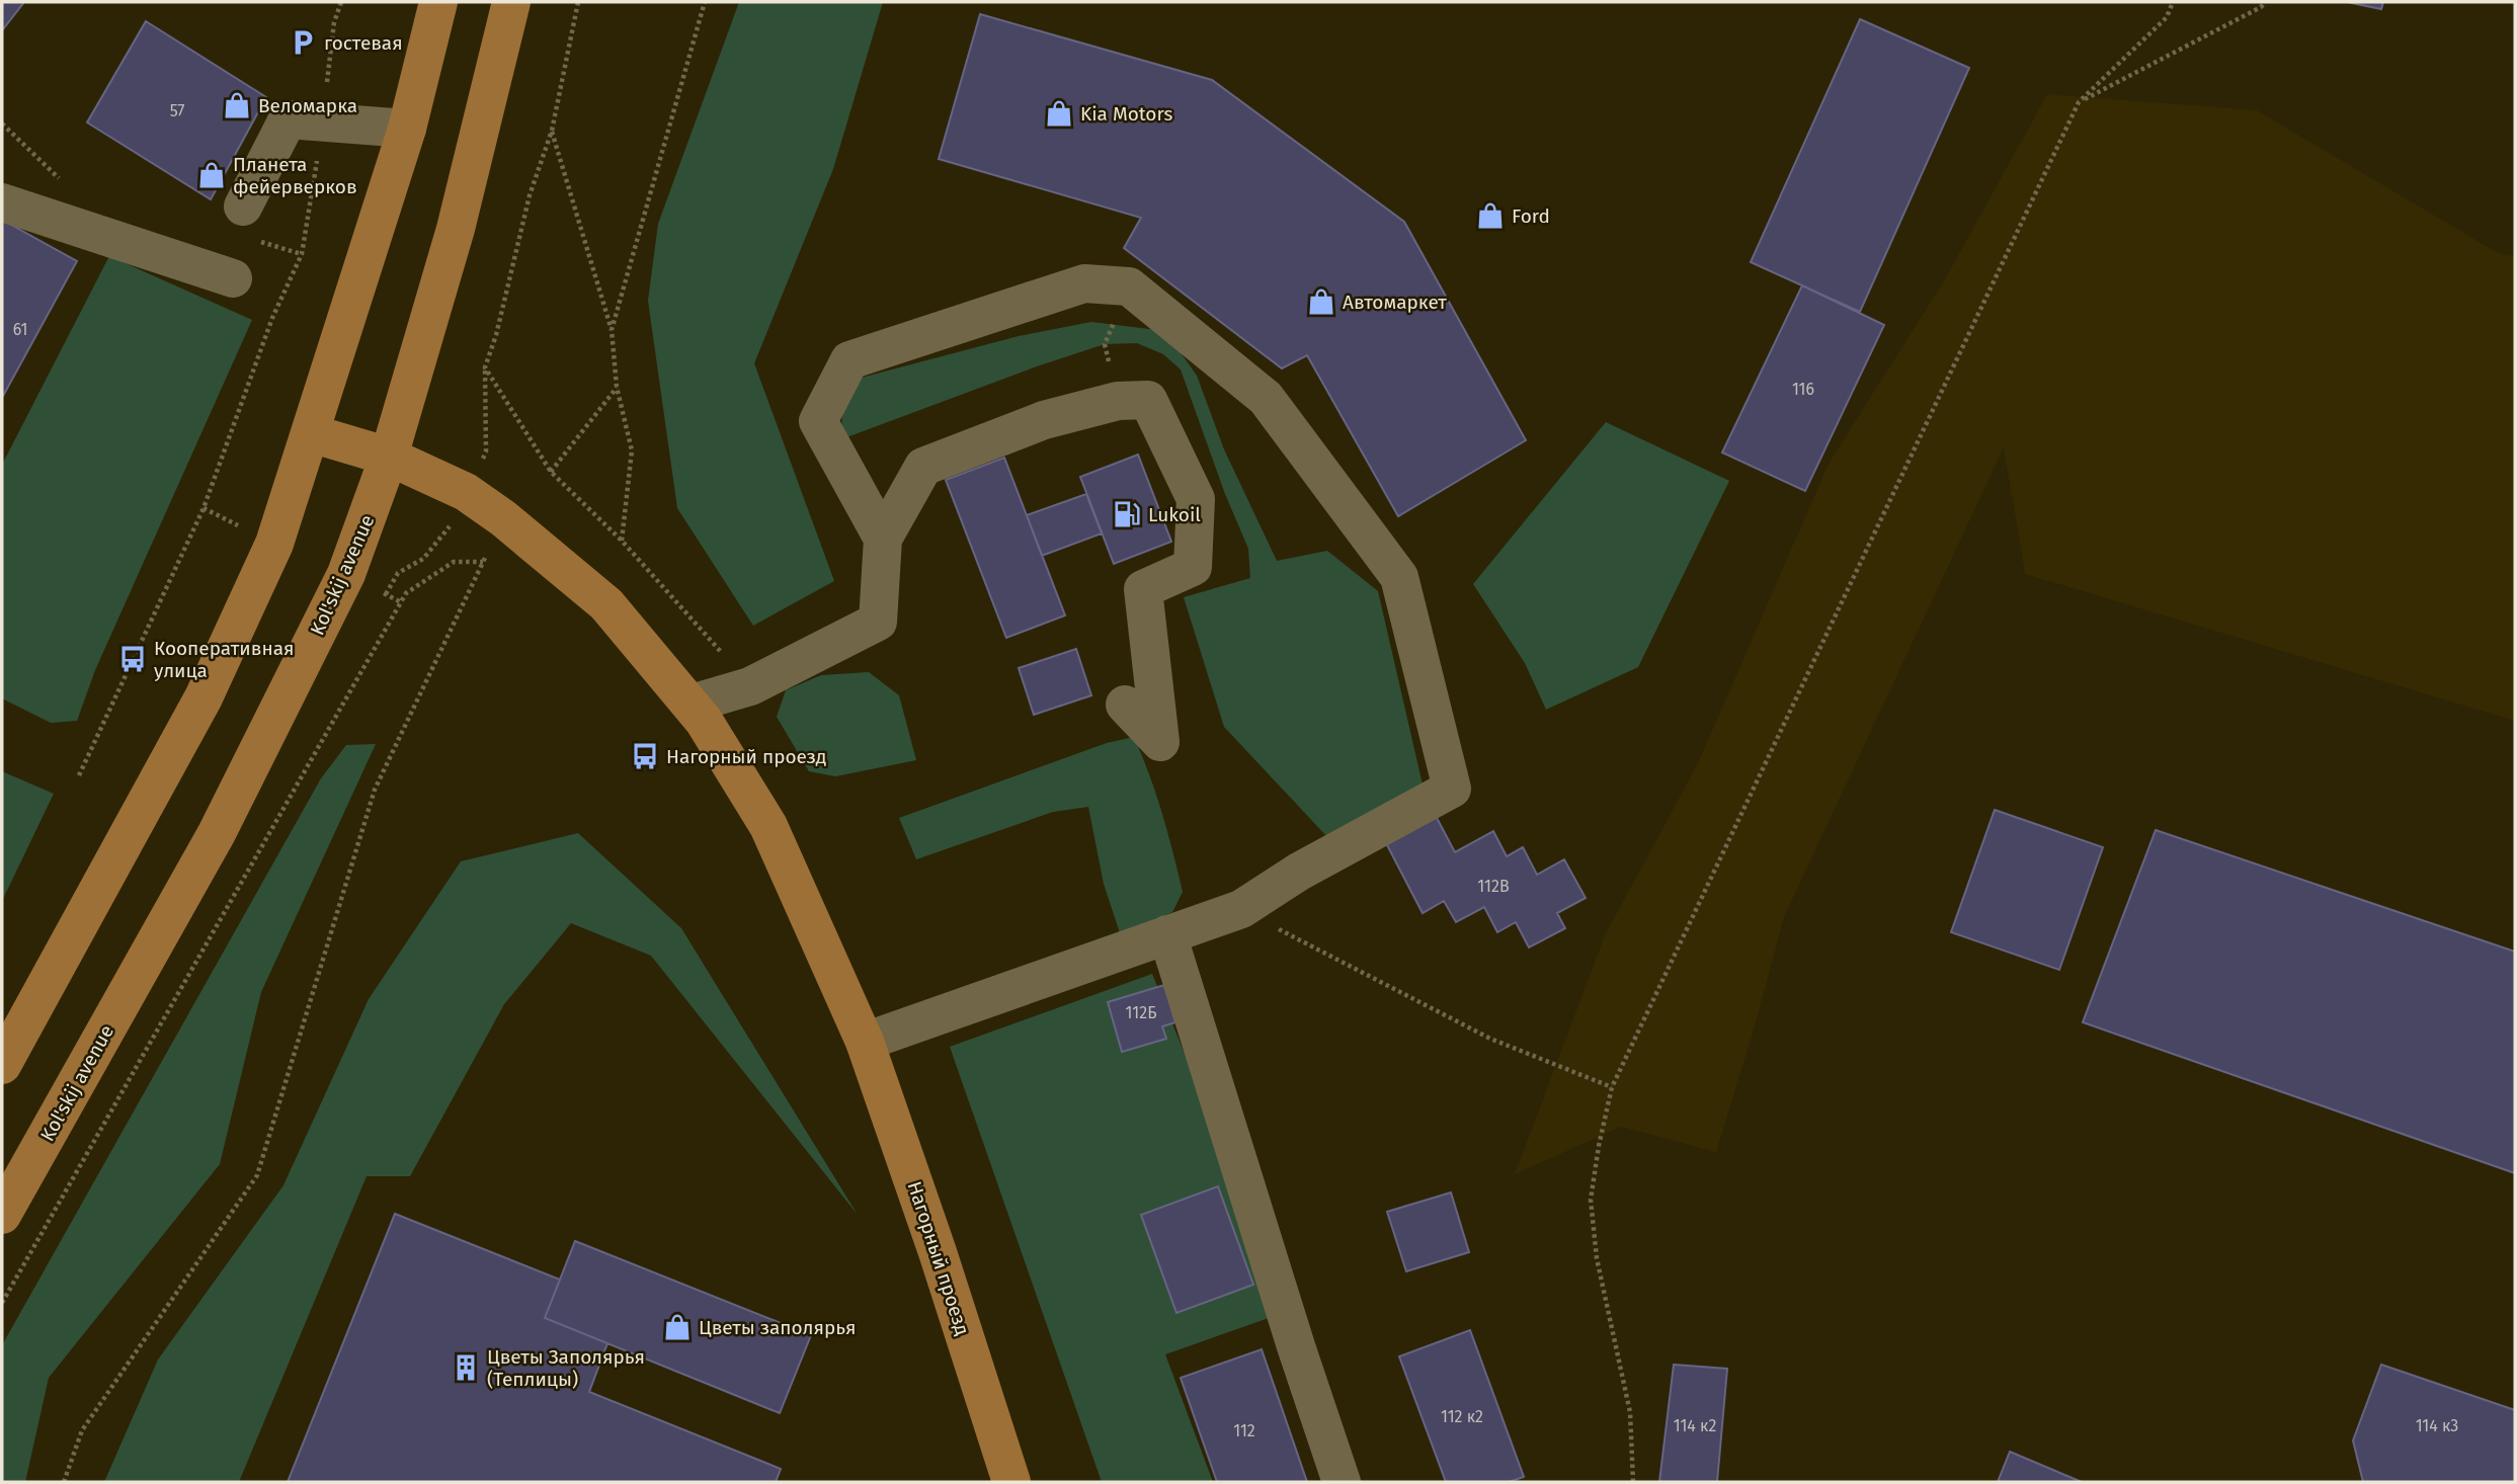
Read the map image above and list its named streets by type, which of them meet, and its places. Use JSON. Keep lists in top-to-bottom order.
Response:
{
  "streets": {
    "main road": ["Kol'skij avenue", "Нагорный проезд"]
  },
  "crossings": [
    ["Kol'skij avenue", "Нагорный проезд"]
  ],
  "places": {
    "parking": ["гостевая"],
    "shop": [
      "Веломарка",
      "Kia Motors",
      "Планета фейерверков",
      "Ford",
      "Автомаркет",
      "Цветы заполярья"
    ],
    "fuel station": ["Lukoil"],
    "bus stop": ["Кооперативная улица", "Нагорный проезд"],
    "building": ["Цветы Заполярья (Теплицы)"]
  },
  "house_numbers": [
    "57",
    "61",
    "116",
    "112В",
    "112Б",
    "112 к2",
    "114 к2",
    "114 к3",
    "112"
  ]
}
